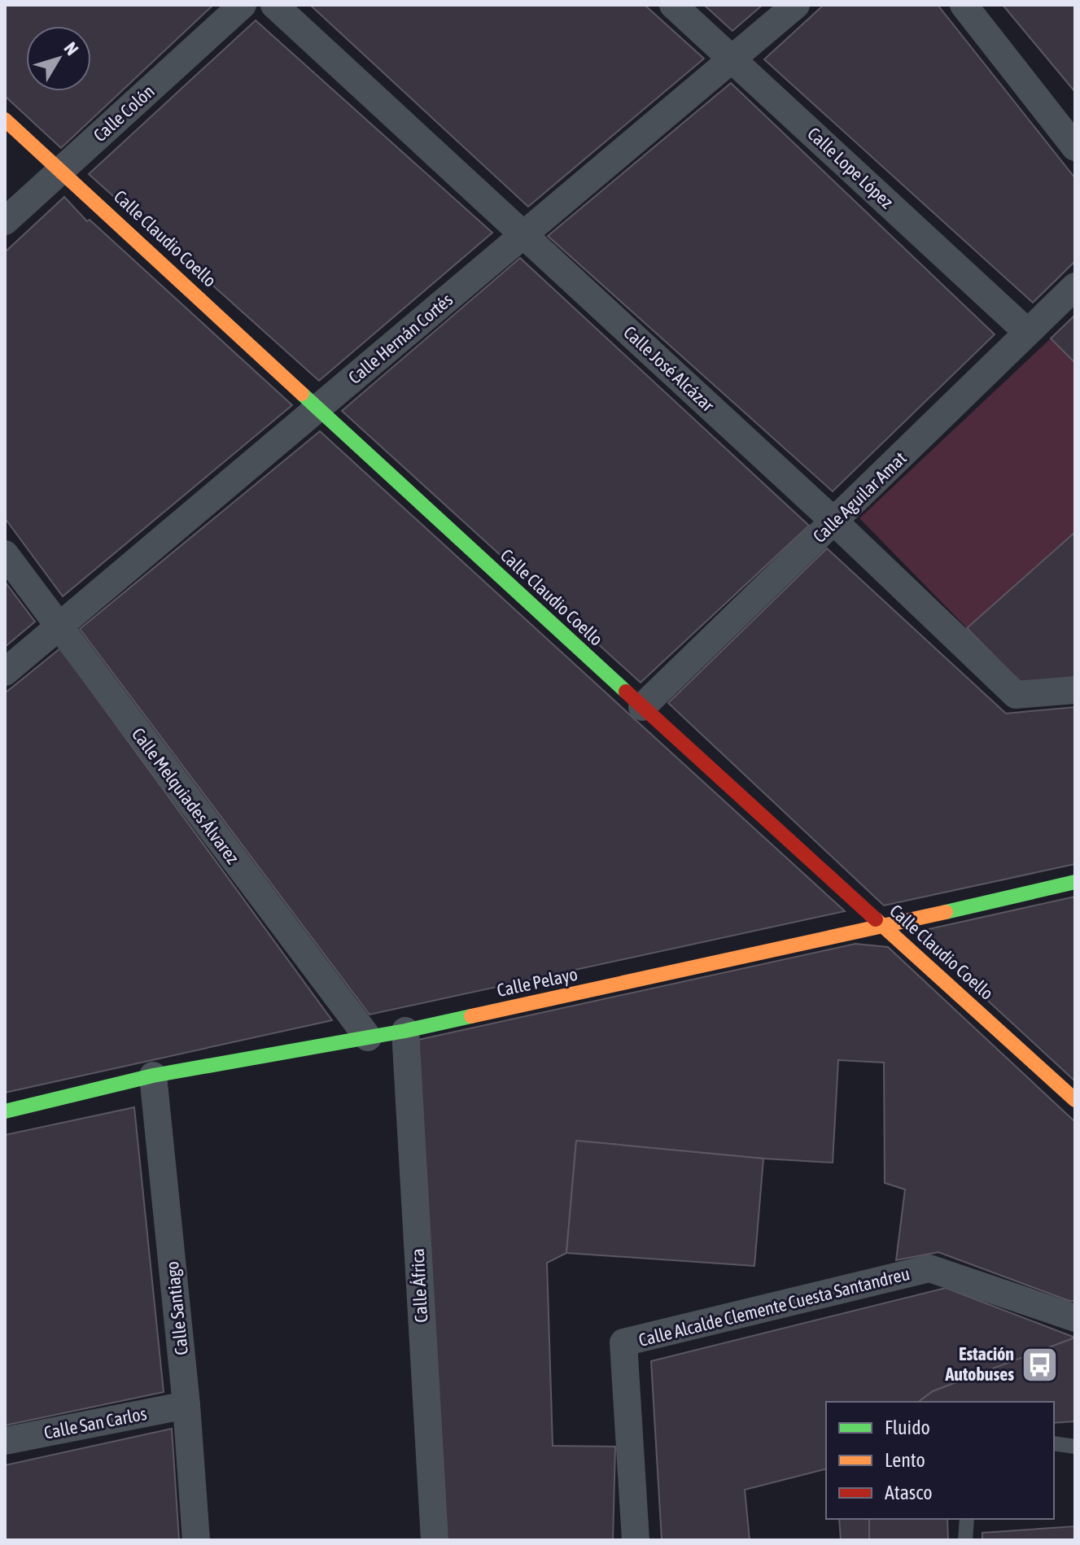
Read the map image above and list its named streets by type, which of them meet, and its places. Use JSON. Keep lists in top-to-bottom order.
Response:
{
  "streets": {
    "street": [
      "Calle Colón",
      "Calle Lope López",
      "Calle Claudio Coello",
      "Calle Hernán Cortés",
      "Calle José Alcázar",
      "Calle Aguilar Amat",
      "Calle Melquiades Álvarez",
      "Calle Pelayo",
      "Calle África",
      "Calle Alcalde Clemente Cuesta Santandreu",
      "Calle Santiago",
      "Calle San Carlos"
    ]
  },
  "crossings": [
    ["Calle Colón", "Calle Claudio Coello"],
    ["Calle Lope López", "Calle Hernán Cortés"],
    ["Calle Lope López", "Calle Aguilar Amat"],
    ["Calle Claudio Coello", "Calle Hernán Cortés"],
    ["Calle Claudio Coello", "Calle Aguilar Amat"],
    ["Calle Claudio Coello", "Calle Pelayo"],
    ["Calle Hernán Cortés", "Calle José Alcázar"],
    ["Calle Hernán Cortés", "Calle Melquiades Álvarez"],
    ["Calle José Alcázar", "Calle Aguilar Amat"],
    ["Calle Melquiades Álvarez", "Calle Pelayo"],
    ["Calle Pelayo", "Calle África"],
    ["Calle Pelayo", "Calle Santiago"],
    ["Calle Santiago", "Calle San Carlos"]
  ],
  "places": {
    "bus stop": ["Estación Autobuses"]
  },
  "legend": ["Fluido", "Lento", "Atasco"],
  "north": "top right"
}
